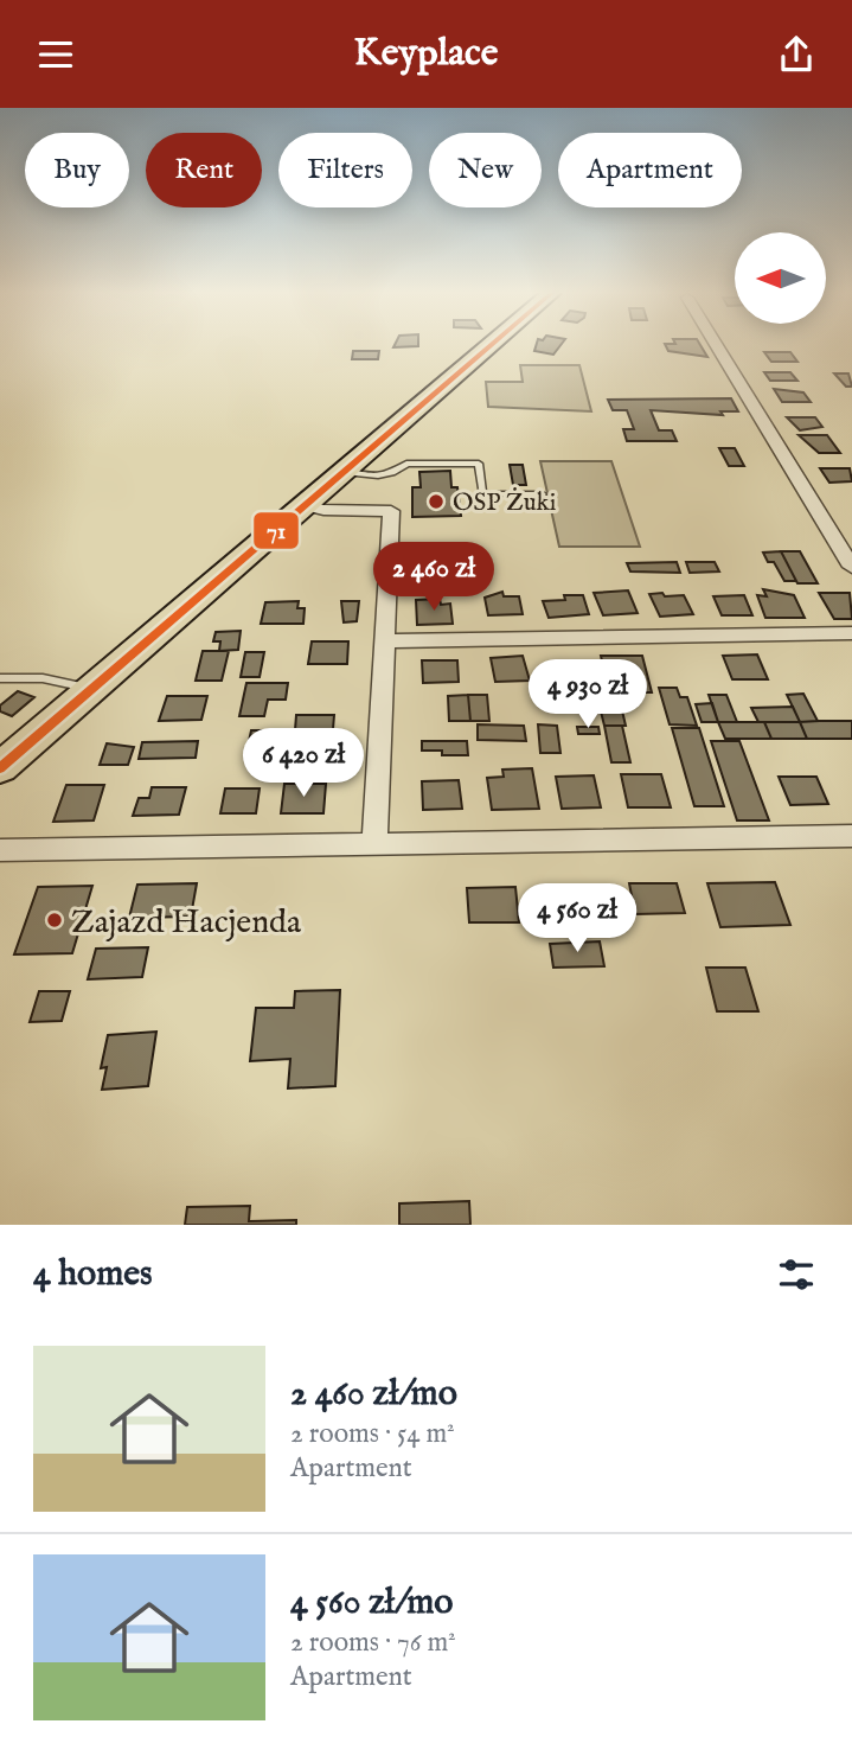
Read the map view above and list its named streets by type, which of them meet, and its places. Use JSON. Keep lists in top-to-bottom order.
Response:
{
  "places": ["OSP Żuki", "Zajazd Hacjenda"],
  "lines": ["transit line 71"],
  "north": "left",
  "page": {
    "header": "Keyplace",
    "chip": [
      "Buy",
      "Rent",
      "Filters",
      "New",
      "Apartment"
    ],
    "price": [
      "2 460 zł",
      "4 930 zł",
      "6 420 zł",
      "4 560 zł"
    ],
    "heading": "4 homes",
    "list": [
      {
        "name": "2 460 zł/mo",
        "note": "2 rooms · 54 m² · Apartment"
      },
      {
        "name": "4 560 zł/mo",
        "note": "2 rooms · 76 m² · Apartment"
      }
    ]
  }
}
